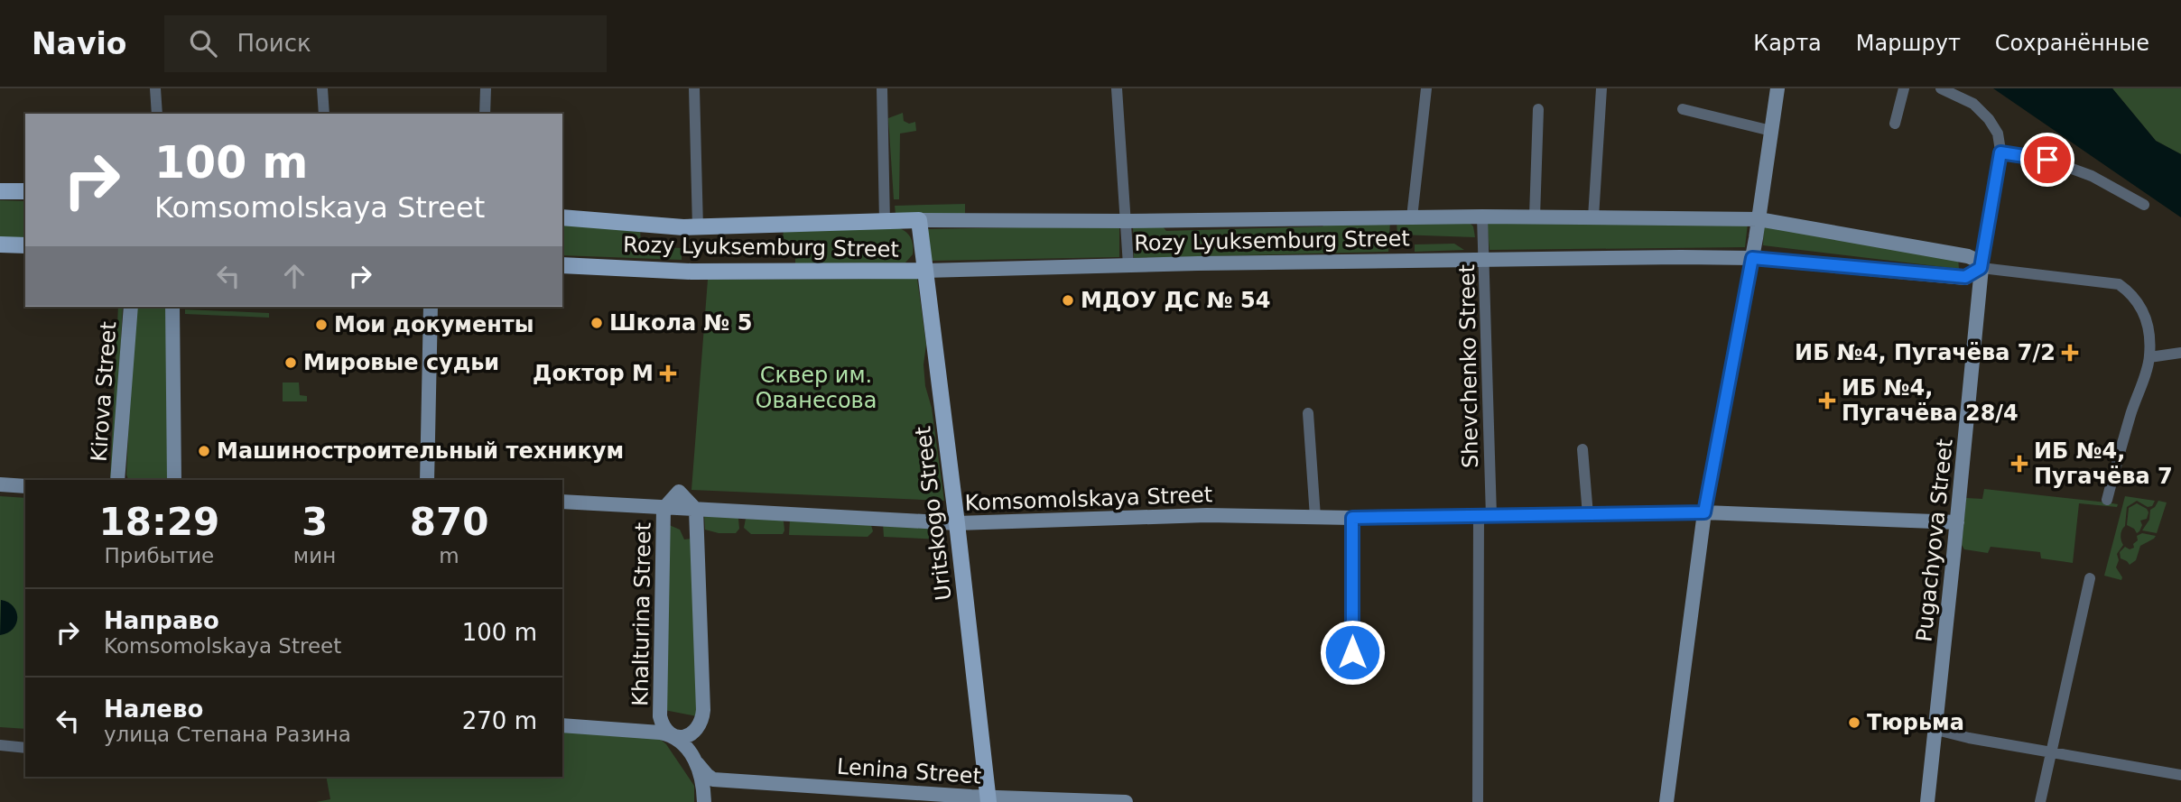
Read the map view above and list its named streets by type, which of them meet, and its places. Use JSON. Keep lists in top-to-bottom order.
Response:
{
  "streets": {
    "main road": [
      "Rozy Lyuksemburg Street",
      "Kirova Street",
      "Komsomolskaya Street",
      "Uritskogo Street",
      "Pugachyova Street",
      "Khalturina Street",
      "Lenina Street"
    ],
    "street": ["Shevchenko Street"]
  },
  "crossings": [
    ["Rozy Lyuksemburg Street", "Shevchenko Street"],
    ["Rozy Lyuksemburg Street", "Uritskogo Street"],
    ["Rozy Lyuksemburg Street", "Pugachyova Street"],
    ["Shevchenko Street", "Komsomolskaya Street"],
    ["Komsomolskaya Street", "Uritskogo Street"],
    ["Komsomolskaya Street", "Pugachyova Street"],
    ["Komsomolskaya Street", "Khalturina Street"],
    ["Uritskogo Street", "Lenina Street"],
    ["Khalturina Street", "Lenina Street"]
  ],
  "parks": ["Сквер им. Ованесова"],
  "places": {
    "other": [
      "МДОУ ДС № 54",
      "Школа № 5",
      "Мои документы",
      "Мировые судьи",
      "Машиностроительный техникум",
      "Тюрьма"
    ],
    "health": [
      "ИБ №4, Пугачёва 7/2",
      "Доктор М",
      "ИБ №4, Пугачёва 28/4",
      "ИБ №4, Пугачёва 7"
    ]
  },
  "page": {
    "header": "Navio",
    "search": "Поиск",
    "nav": ["Карта", "Маршрут", "Сохранённые"],
    "turn": ["100 m", "Komsomolskaya Street"],
    "eta": [
      "18:29",
      "Прибытие",
      "3",
      "мин",
      "870",
      "m"
    ],
    "list": [
      {
        "name": "Направо",
        "note": "Komsomolskaya Street",
        "value": "100 m"
      },
      {
        "name": "Налево",
        "note": "улица Степана Разина",
        "value": "270 m"
      }
    ]
  }
}
